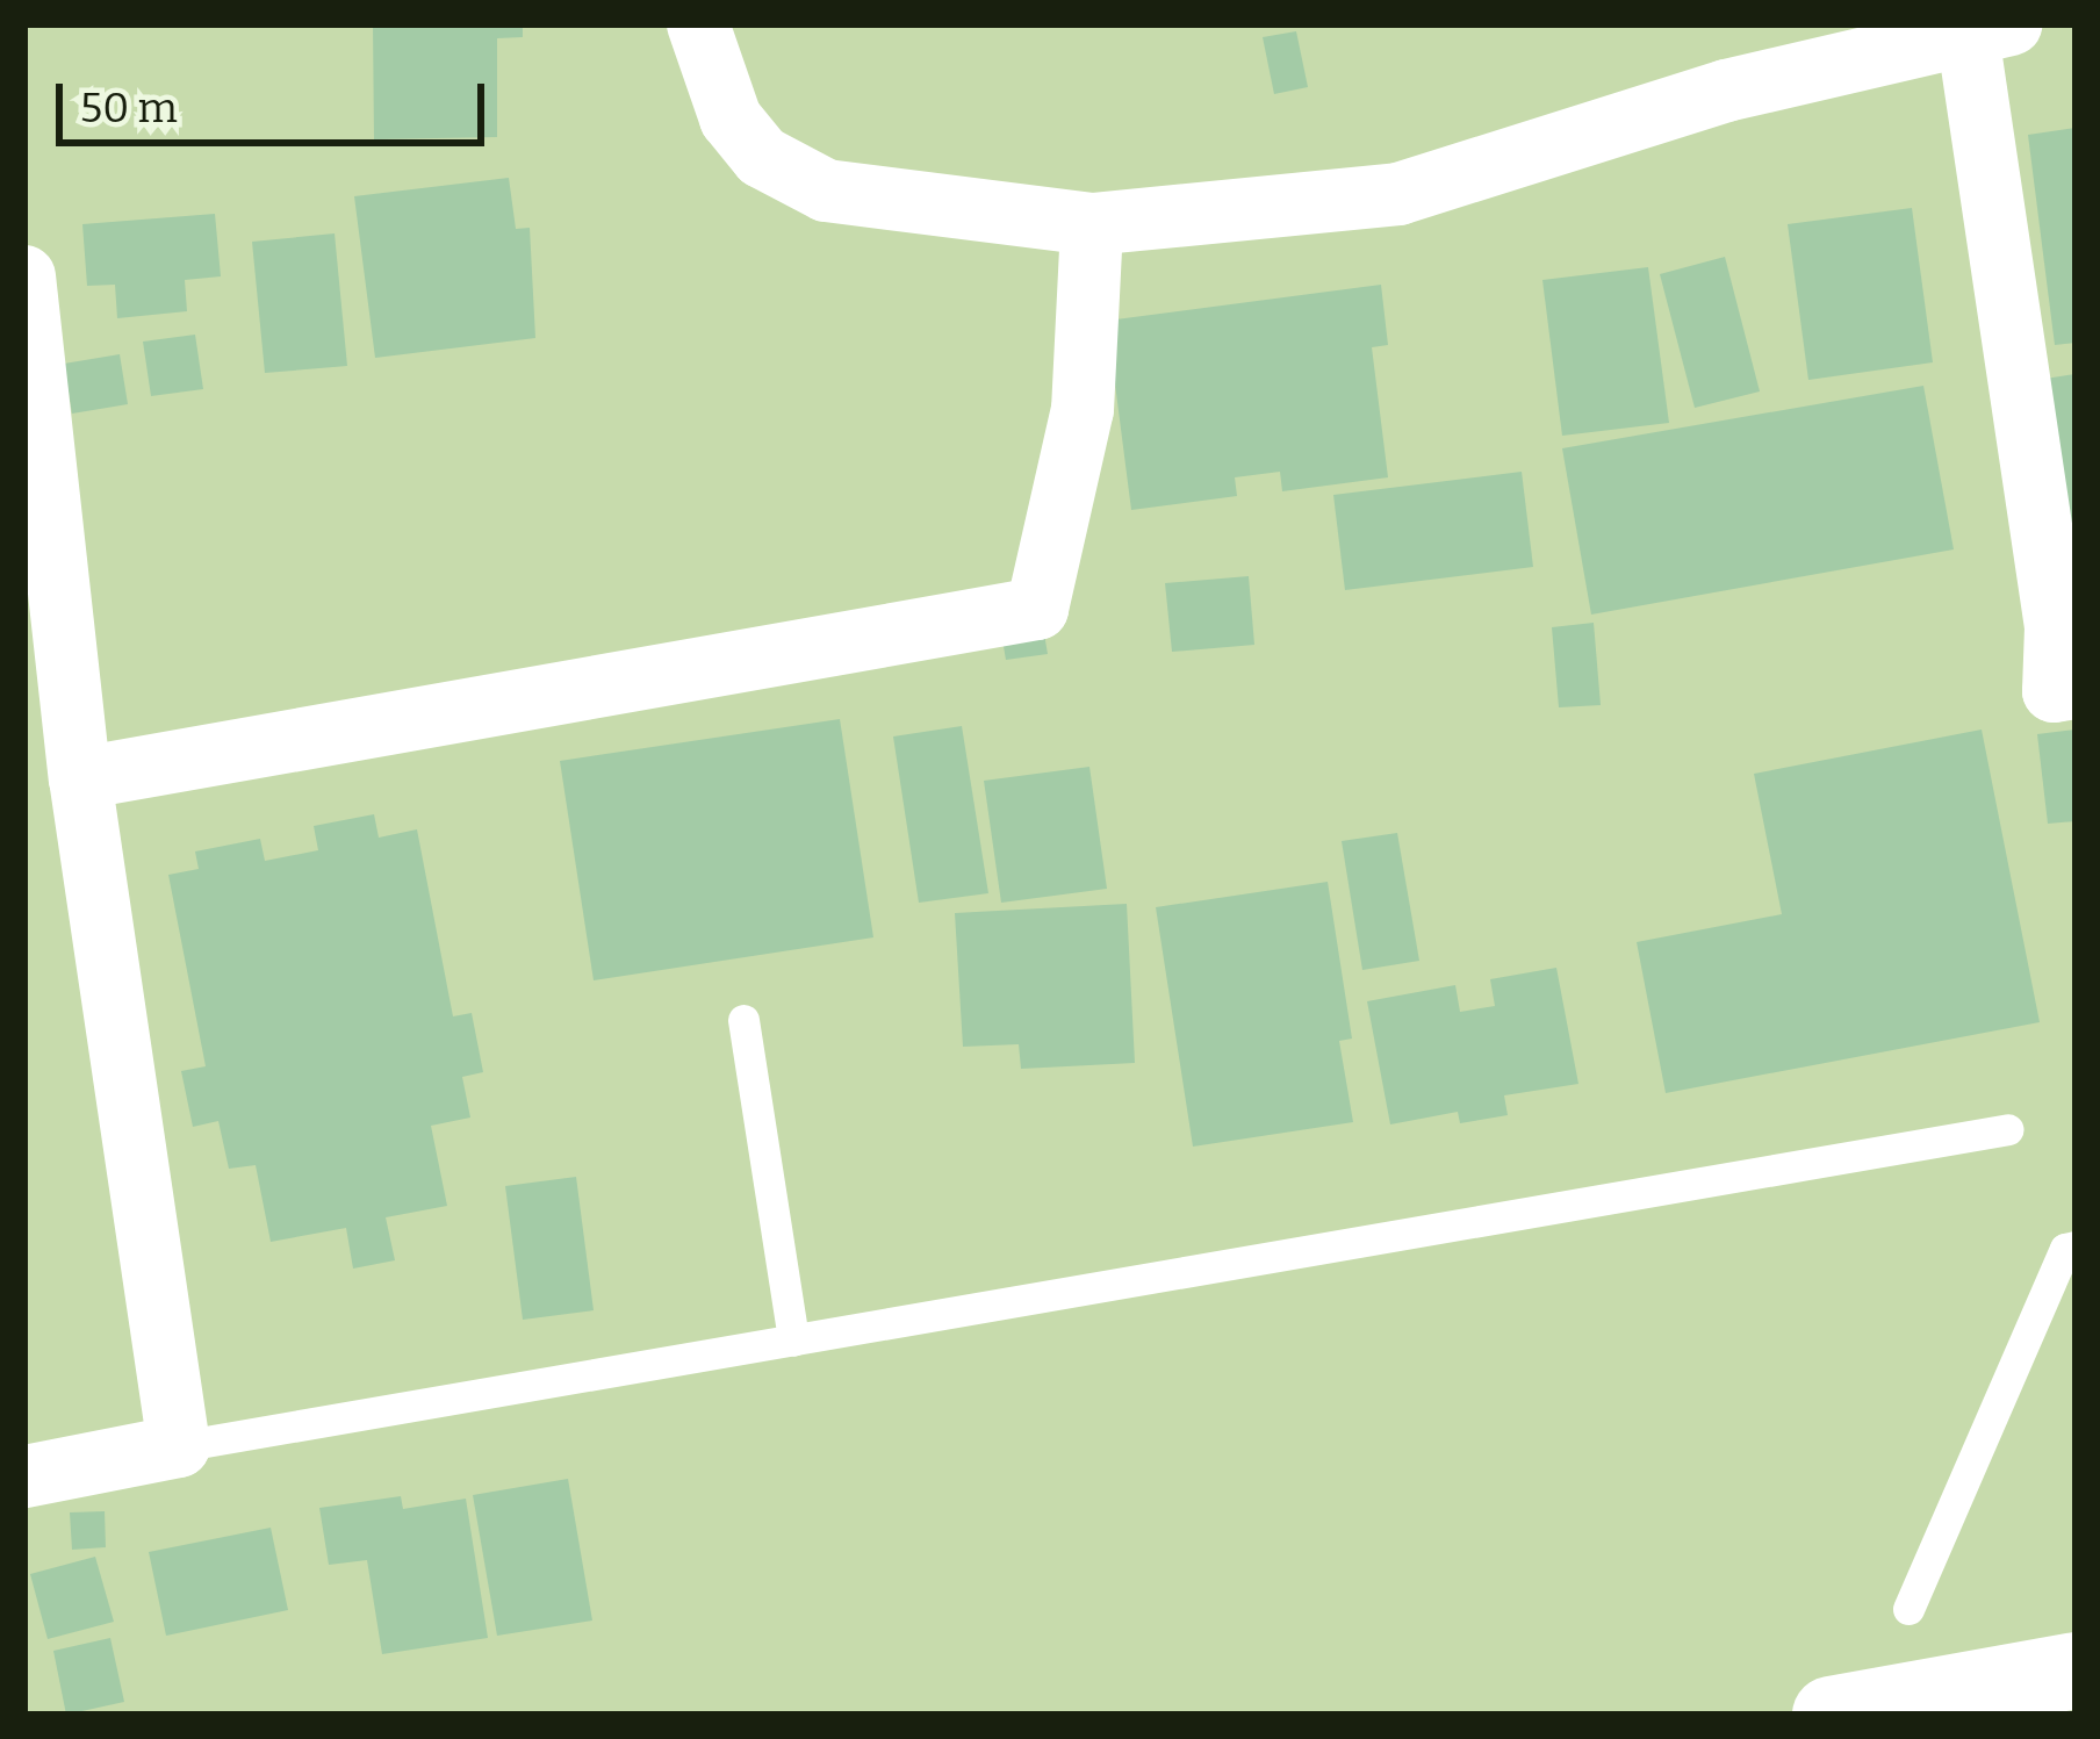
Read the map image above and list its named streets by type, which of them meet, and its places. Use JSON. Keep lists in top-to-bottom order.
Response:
{
  "scale_bar": "50 m"
}
